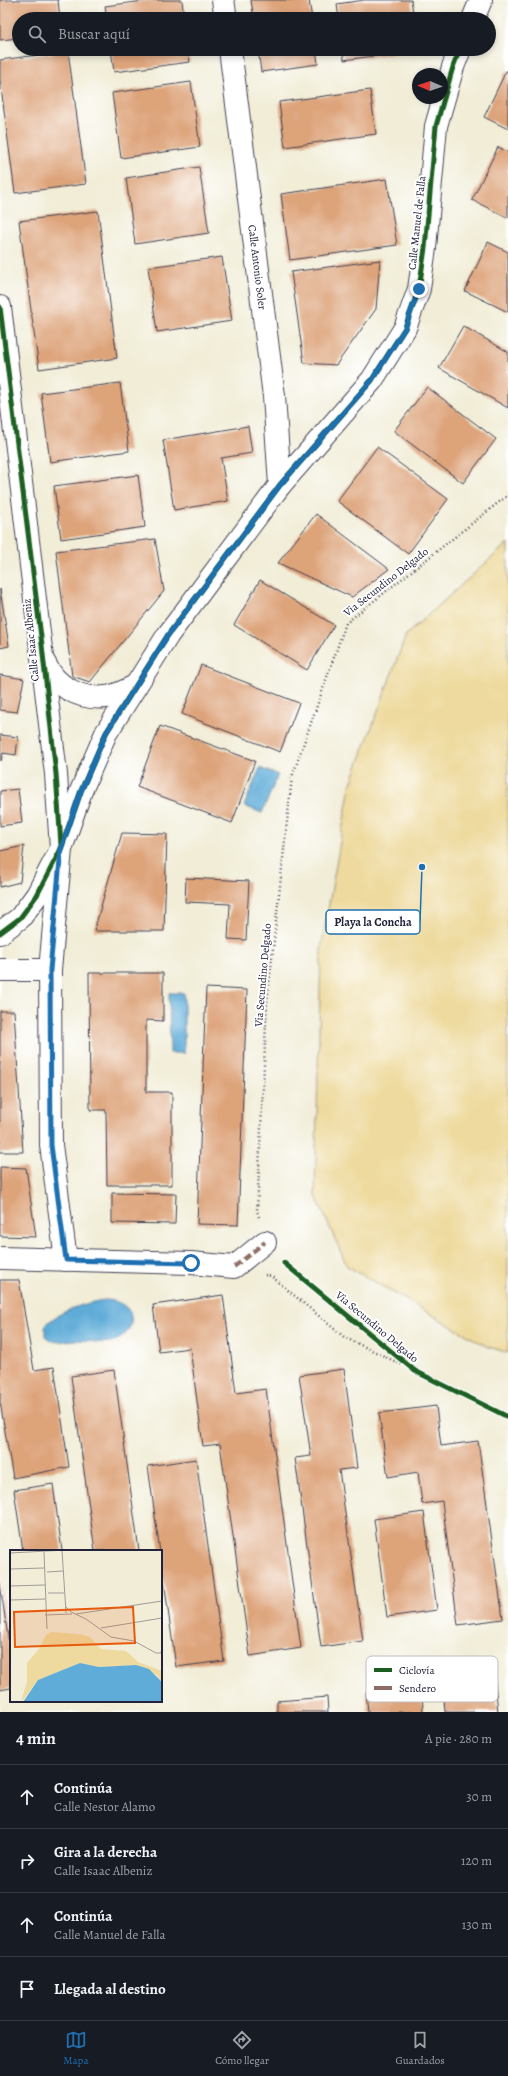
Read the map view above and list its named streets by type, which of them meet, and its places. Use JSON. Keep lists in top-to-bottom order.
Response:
{
  "streets": {
    "street": ["Calle Manuel de Falla", "Calle Antonio Soler", "Calle Isaac Albeniz"],
    "cycle path": ["Via Secundino Delgado"]
  },
  "crossings": [
    ["Calle Manuel de Falla", "Calle Antonio Soler"],
    ["Calle Manuel de Falla", "Calle Isaac Albeniz"]
  ],
  "places": ["Playa la Concha"],
  "legend": ["Ciclovía", "Sendero"],
  "north": "left",
  "page": {
    "search": "Buscar aquí",
    "heading": ["4 min", "A pie · 280 m"],
    "list": [
      ["Continúa", "Calle Nestor Alamo", "30 m"],
      ["Gira a la derecha", "Calle Isaac Albeniz", "120 m"],
      ["Continúa", "Calle Manuel de Falla", "130 m"],
      "Llegada al destino"
    ],
    "nav": ["Mapa", "Cómo llegar", "Guardados"]
  }
}
